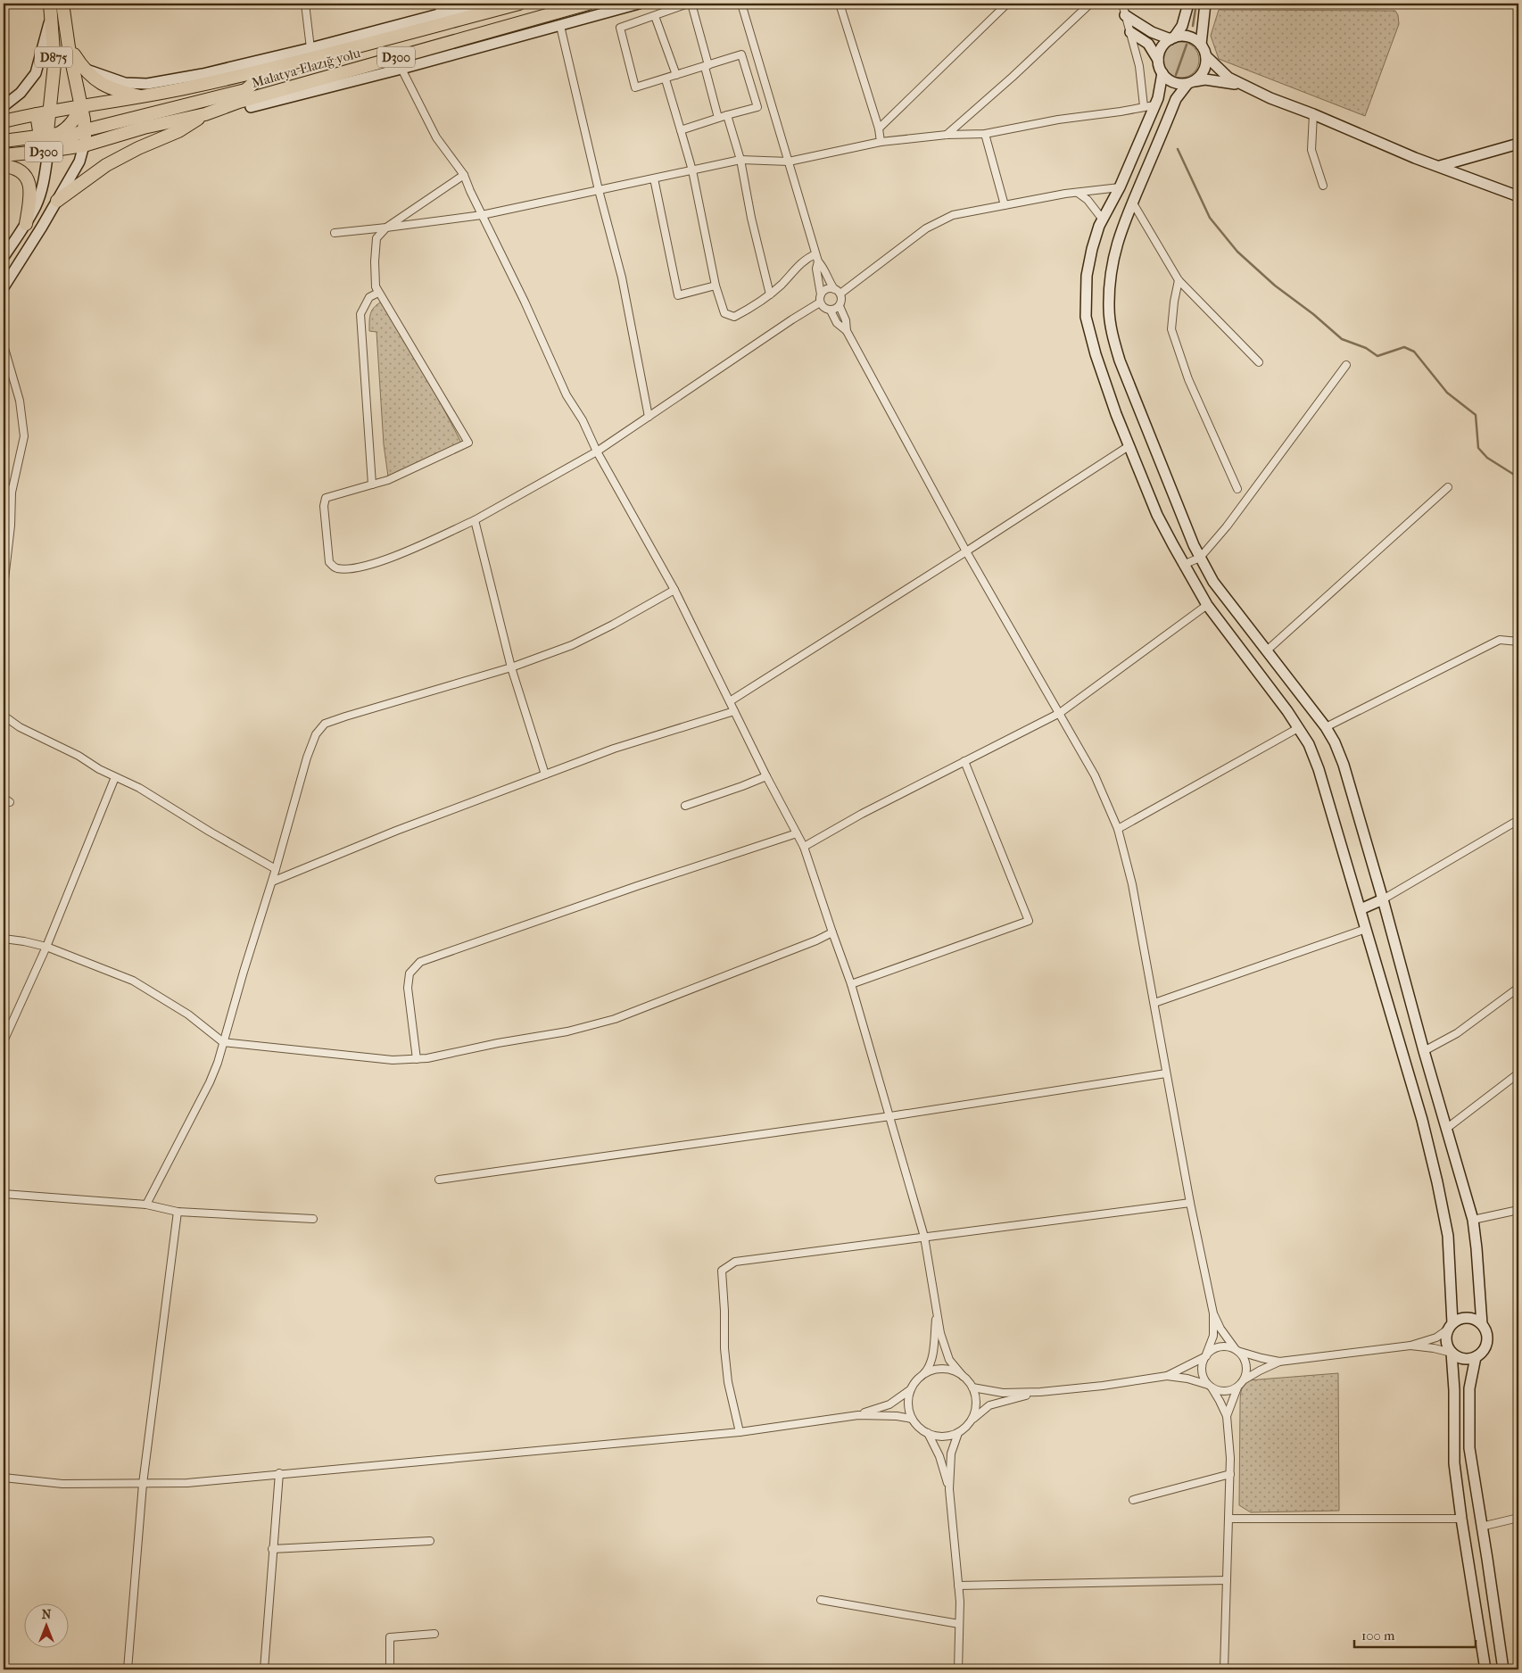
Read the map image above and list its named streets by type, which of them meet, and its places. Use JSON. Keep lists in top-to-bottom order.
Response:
{
  "streets": {
    "highway": ["D875", "D300", "Malatya-Elazığ yolu"]
  },
  "crossings": [
    ["D875", "D300"],
    ["D875", "Malatya-Elazığ yolu"],
    ["D300", "Malatya-Elazığ yolu"]
  ],
  "scale_bar": "100 m",
  "north": "top"
}
